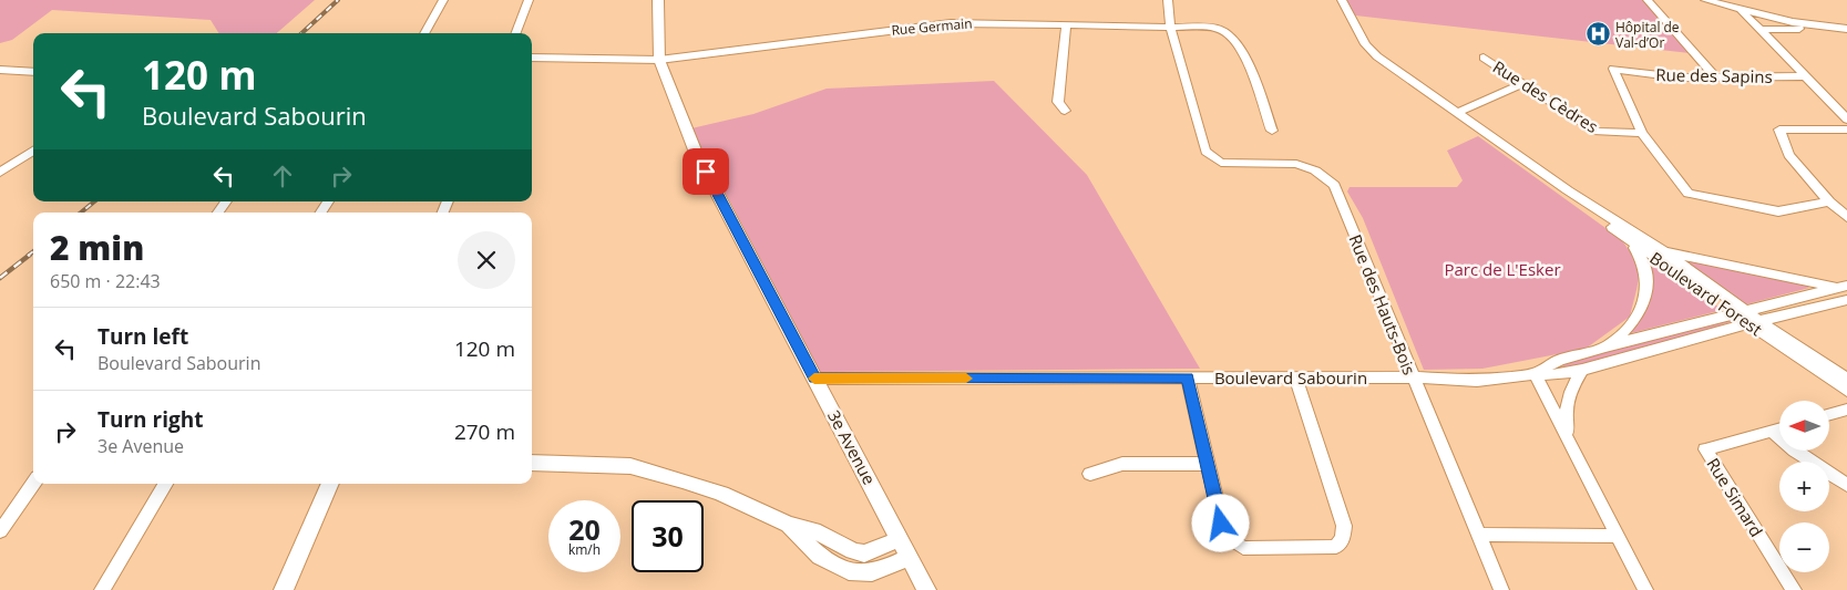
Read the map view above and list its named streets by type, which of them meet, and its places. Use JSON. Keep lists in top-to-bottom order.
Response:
{
  "streets": {
    "main road": ["3e Avenue"],
    "street": [
      "Rue Germain",
      "Rue des Sapins",
      "Rue des Cèdres",
      "Boulevard Forest",
      "Rue des Hauts-Bois",
      "Boulevard Sabourin",
      "Rue Simard"
    ]
  },
  "crossings": [
    ["Rue Germain", "Rue des Hauts-Bois"],
    ["Rue Germain", "3e Avenue"],
    ["Rue des Sapins", "Rue des Cèdres"],
    ["Boulevard Forest", "Boulevard Sabourin"],
    ["Rue des Hauts-Bois", "Boulevard Sabourin"],
    ["Boulevard Sabourin", "3e Avenue"]
  ],
  "parks": ["Parc de L'Esker"],
  "places": {
    "hospital": ["Hôpital de Val-d’Or"]
  },
  "north": "left",
  "page": {
    "turn": ["120 m", "Boulevard Sabourin"],
    "heading": ["2 min", "650 m · 22:43"],
    "list": [
      {
        "name": "Turn left",
        "note": "Boulevard Sabourin",
        "value": "120 m"
      },
      {
        "name": "Turn right",
        "note": "3e Avenue",
        "value": "270 m"
      }
    ],
    "map_buttons": ["+", "−"],
    "speed": "20 km/h",
    "limit": "30"
  }
}
